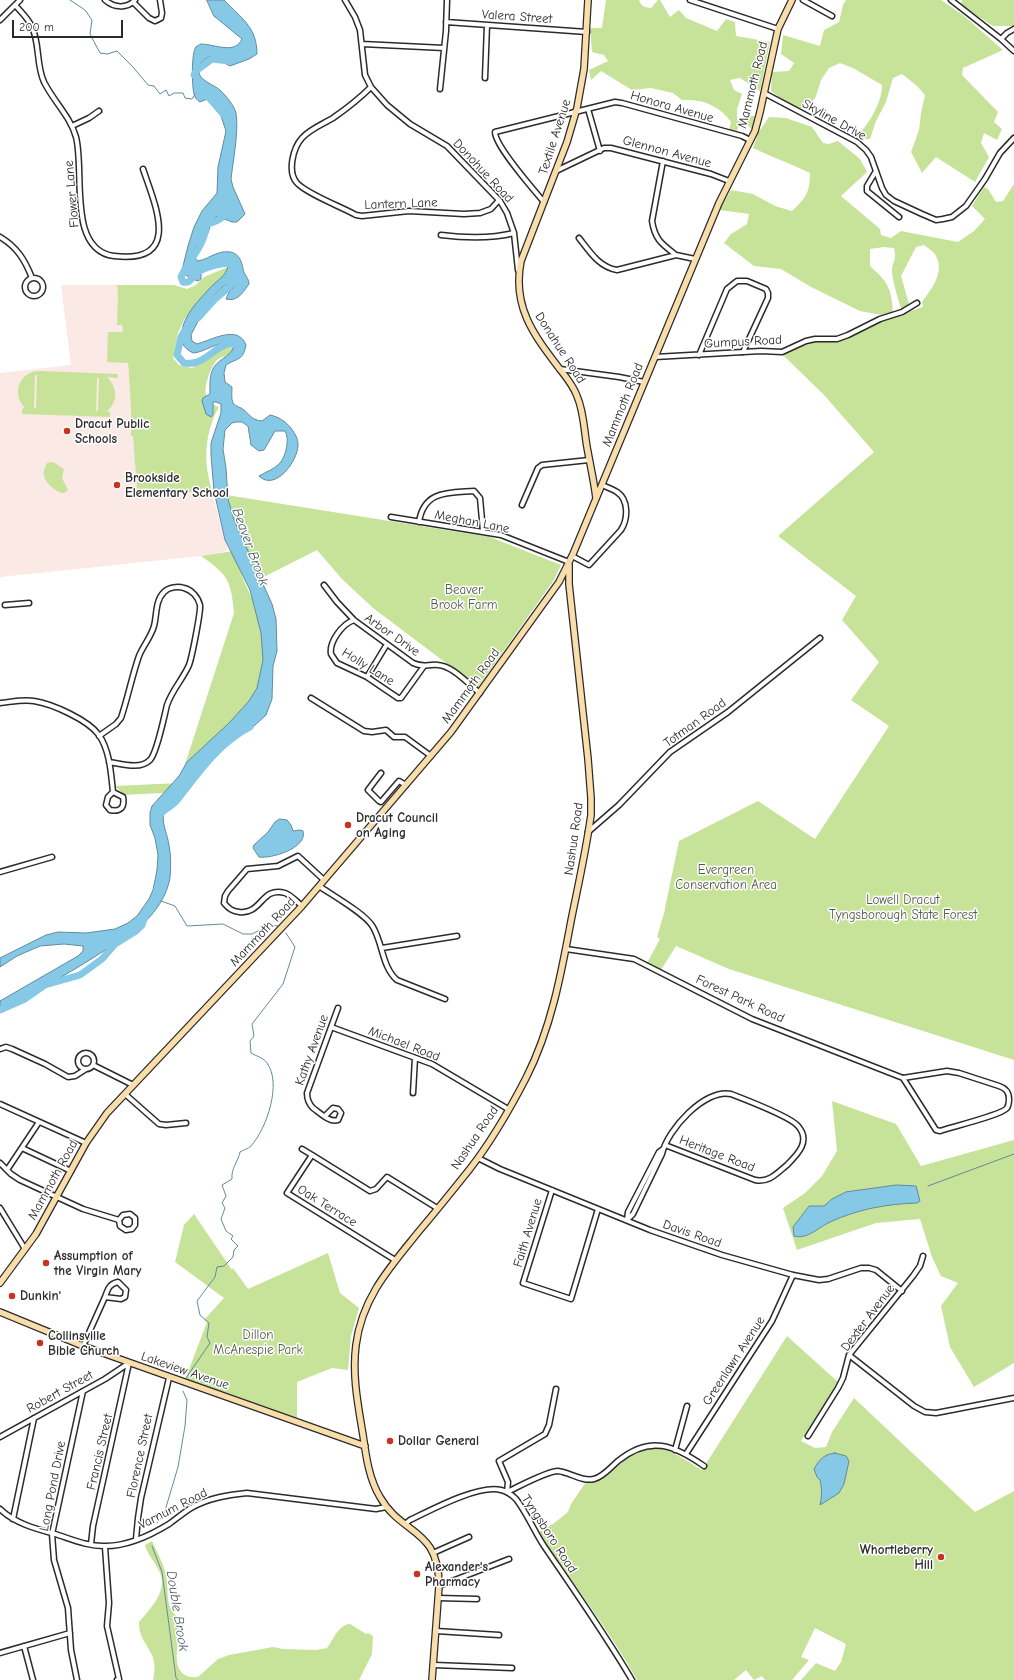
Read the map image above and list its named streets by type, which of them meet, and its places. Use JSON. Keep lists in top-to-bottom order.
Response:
{
  "streets": {
    "main road": [
      "Mammoth Road",
      "Textile Avenue",
      "Donahue Road",
      "Nashua Road",
      "Lakeview Avenue"
    ],
    "street": [
      "Valera Street",
      "Honora Avenue",
      "Skyline Drive",
      "Glennon Avenue",
      "Donohue Road",
      "Flower Lane",
      "Lantern Lane",
      "Gumpus Road",
      "Meghan Lane",
      "Arbor Drive",
      "Holly Lane",
      "Totman Road",
      "Forest Park Road",
      "Michael Road",
      "Kathy Avenue",
      "Heritage Road",
      "Oak Terrace",
      "Faith Avenue",
      "Davis Road",
      "Dexter Avenue",
      "Greenlawn Avenue",
      "Robert Street",
      "Francis Street",
      "Florence Street",
      "Long Pond Drive",
      "Varnum Road",
      "Tyngsboro Road"
    ]
  },
  "crossings": [
    ["Valera Street", "Textile Avenue"],
    ["Mammoth Road", "Honora Avenue"],
    ["Mammoth Road", "Skyline Drive"],
    ["Mammoth Road", "Glennon Avenue"],
    ["Mammoth Road", "Gumpus Road"],
    ["Mammoth Road", "Donahue Road"],
    ["Mammoth Road", "Meghan Lane"],
    ["Mammoth Road", "Arbor Drive"],
    ["Mammoth Road", "Nashua Road"],
    ["Honora Avenue", "Textile Avenue"],
    ["Textile Avenue", "Glennon Avenue"],
    ["Textile Avenue", "Donohue Road"],
    ["Textile Avenue", "Donahue Road"],
    ["Donohue Road", "Lantern Lane"],
    ["Donohue Road", "Donahue Road"],
    ["Meghan Lane", "Nashua Road"],
    ["Arbor Drive", "Holly Lane"],
    ["Totman Road", "Nashua Road"],
    ["Nashua Road", "Forest Park Road"],
    ["Nashua Road", "Michael Road"],
    ["Nashua Road", "Oak Terrace"],
    ["Nashua Road", "Davis Road"],
    ["Nashua Road", "Lakeview Avenue"],
    ["Nashua Road", "Varnum Road"],
    ["Nashua Road", "Tyngsboro Road"],
    ["Michael Road", "Kathy Avenue"],
    ["Heritage Road", "Davis Road"],
    ["Faith Avenue", "Davis Road"],
    ["Davis Road", "Dexter Avenue"],
    ["Davis Road", "Greenlawn Avenue"],
    ["Lakeview Avenue", "Robert Street"],
    ["Lakeview Avenue", "Francis Street"],
    ["Lakeview Avenue", "Florence Street"],
    ["Robert Street", "Francis Street"],
    ["Robert Street", "Long Pond Drive"],
    ["Francis Street", "Varnum Road"],
    ["Florence Street", "Varnum Road"],
    ["Long Pond Drive", "Varnum Road"]
  ],
  "water": ["Beaver Brook", "Double Brook"],
  "parks": [
    "Beaver Brook Farm",
    "Evergreen Conservation Area",
    "Lowell Dracut Tyngsborough State Forest",
    "Dillon McAnespie Park"
  ],
  "places": [
    "Dracut Public Schools",
    "Brookside Elementary School",
    "Dracut Council on Aging",
    "Assumption of the Virgin Mary",
    "Dunkin'",
    "Collinsville Bible Church",
    "Dollar General",
    "Whortleberry Hill",
    "Alexander's Pharmacy"
  ],
  "scale_bar": "200 m"
}
